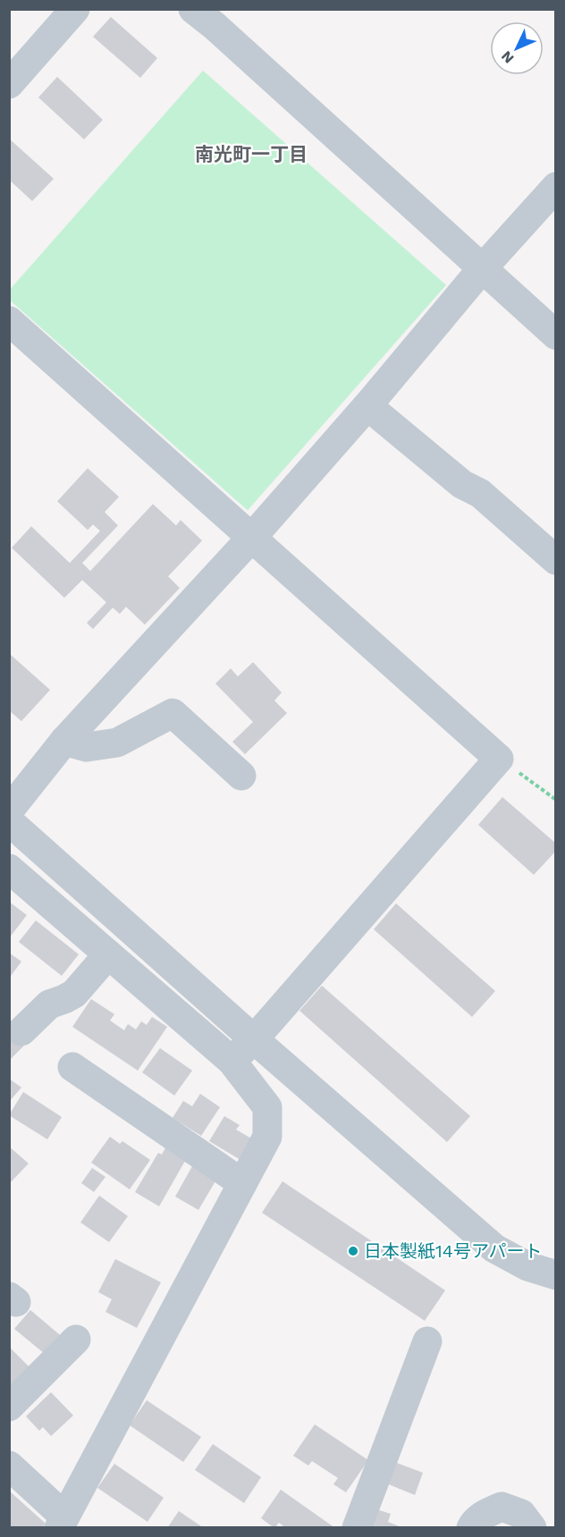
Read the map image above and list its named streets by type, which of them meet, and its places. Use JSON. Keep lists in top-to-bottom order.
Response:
{
  "districts": ["南光町一丁目"],
  "places": ["日本製紙14号アパート"],
  "north": "bottom left"
}
